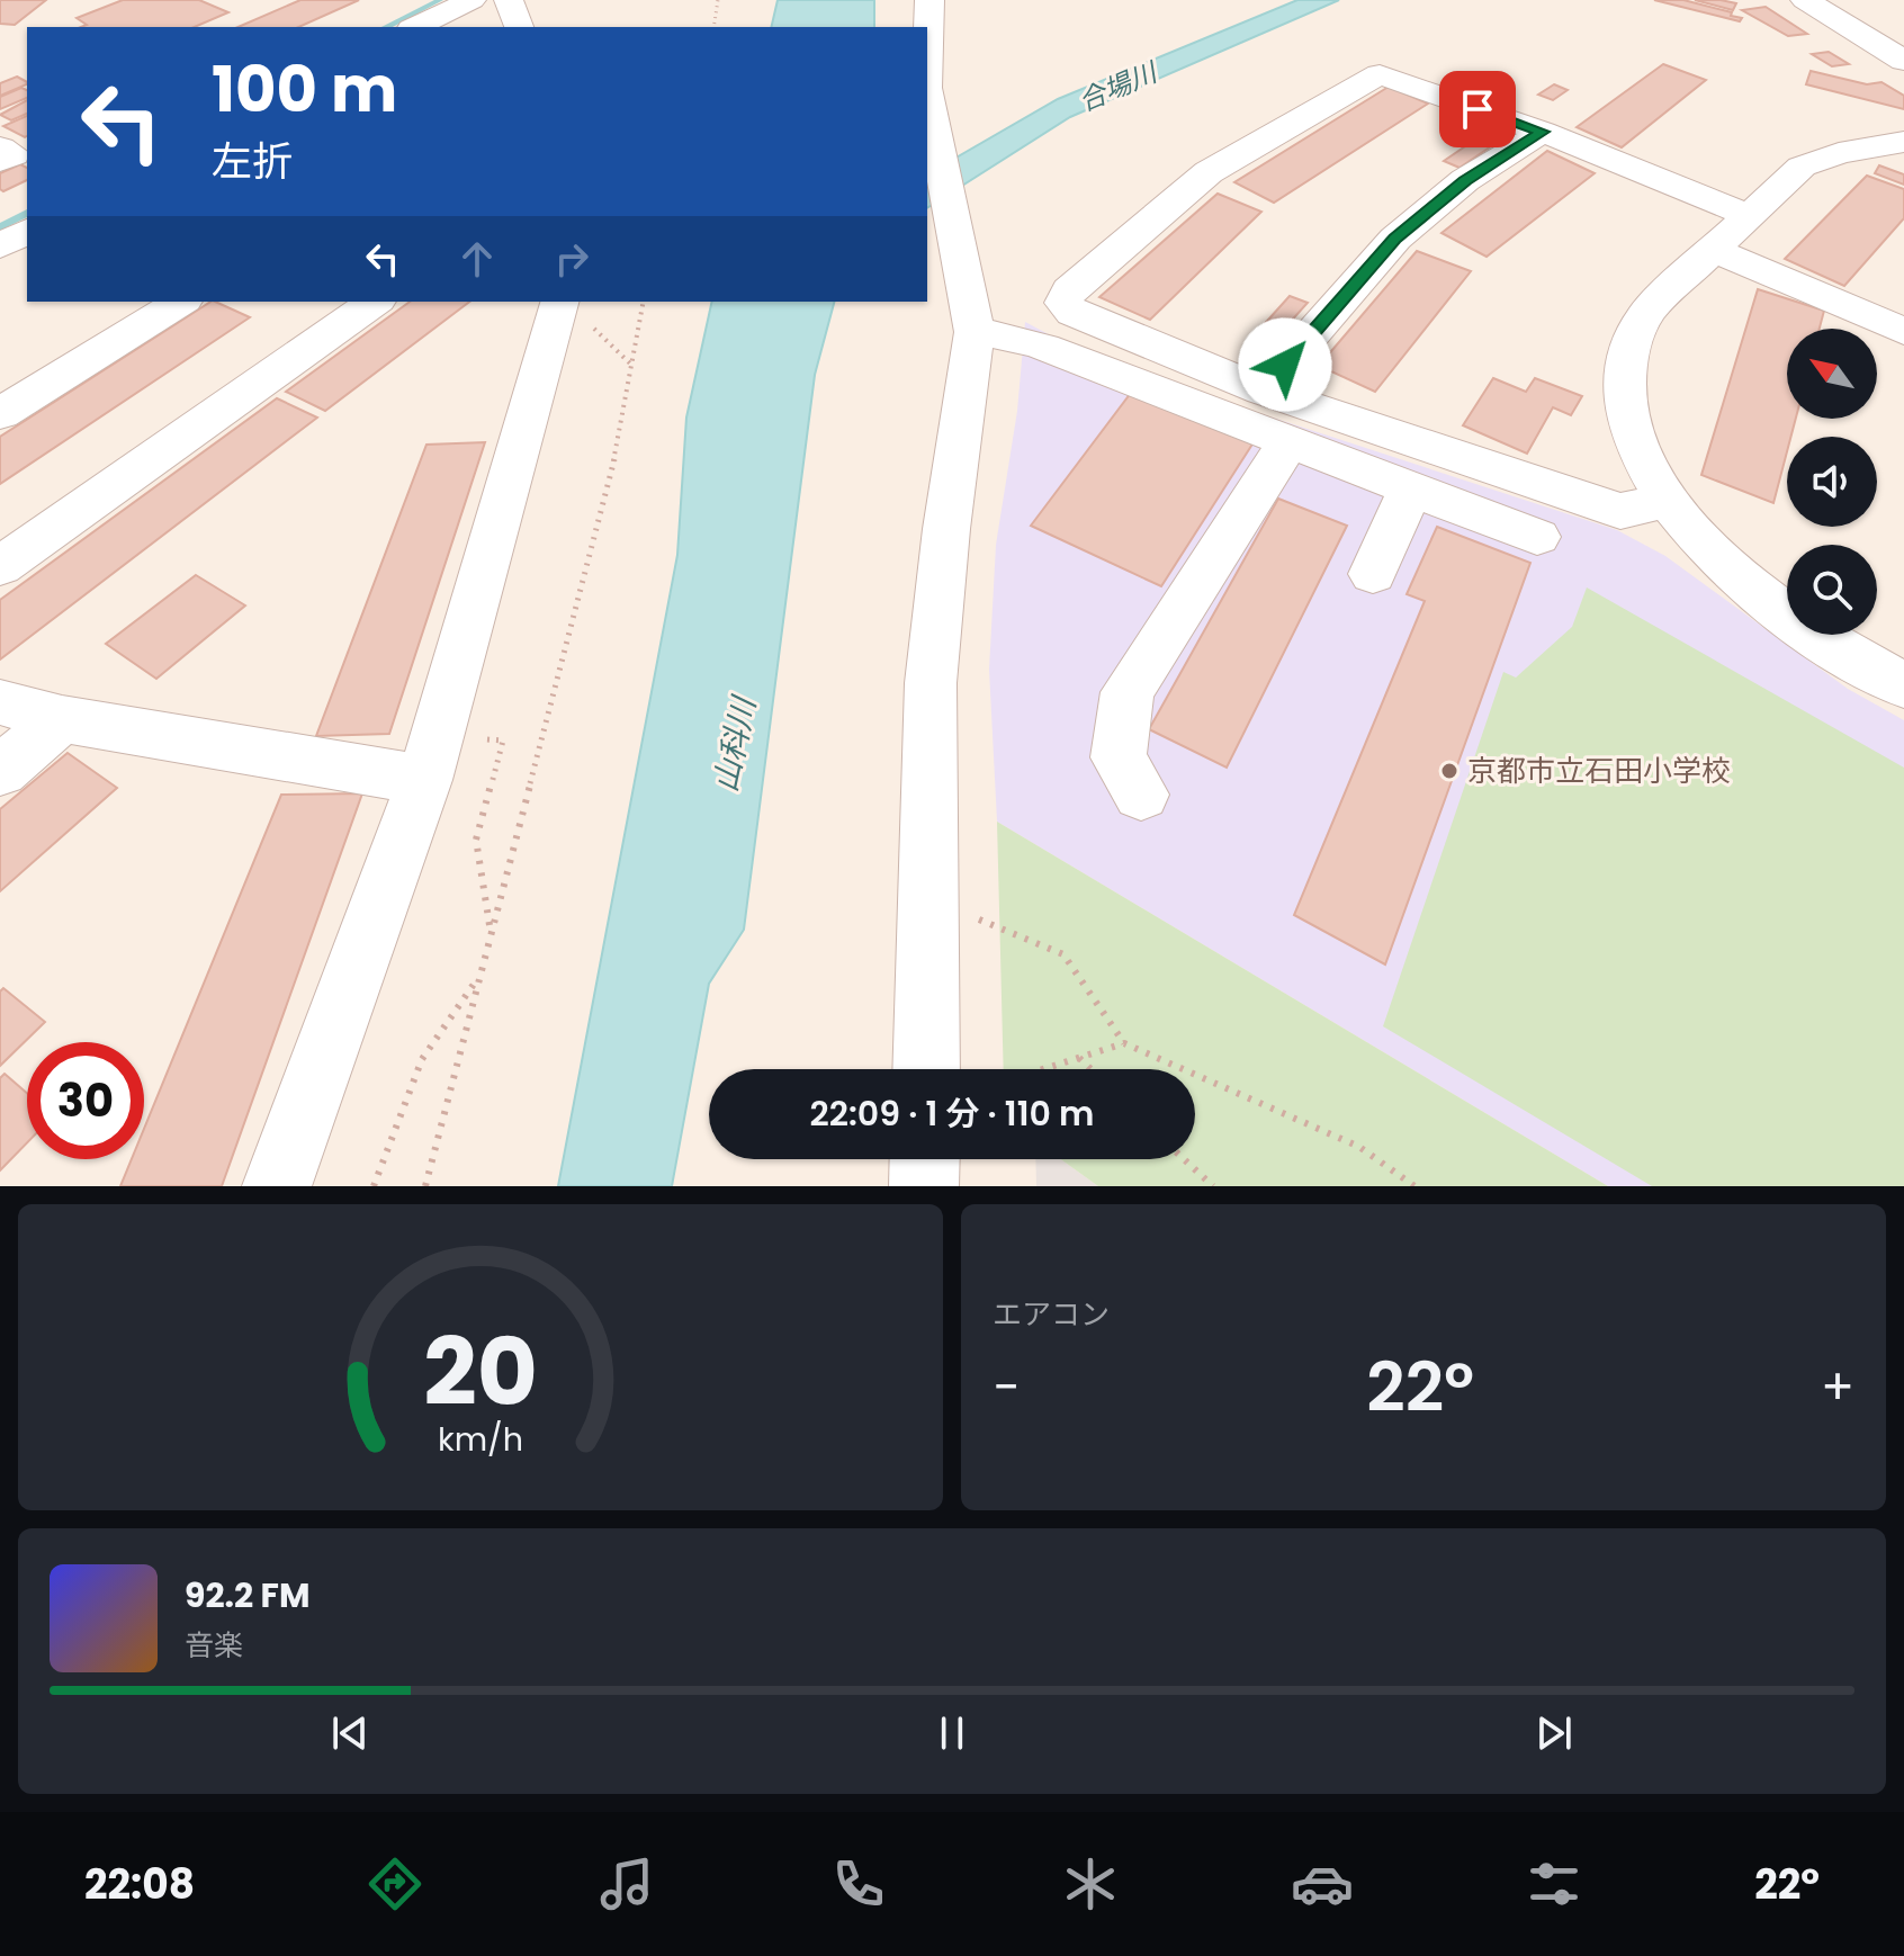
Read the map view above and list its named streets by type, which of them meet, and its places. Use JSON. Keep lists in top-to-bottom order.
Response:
{
  "water": ["合場川", "山科川"],
  "places": ["京都市立石田小学校"],
  "north": "top left",
  "page": {
    "turn": ["100 m", "左折"],
    "limit": "30",
    "trip": "22:09 · 1 分 · 110 m",
    "tile": "エアコン",
    "heat": ["−", "22°", "+"],
    "song": ["92.2 FM", "音楽"],
    "tabs": ["22:08", "22°"],
    "gauge": ["20", "km/h"]
  }
}
